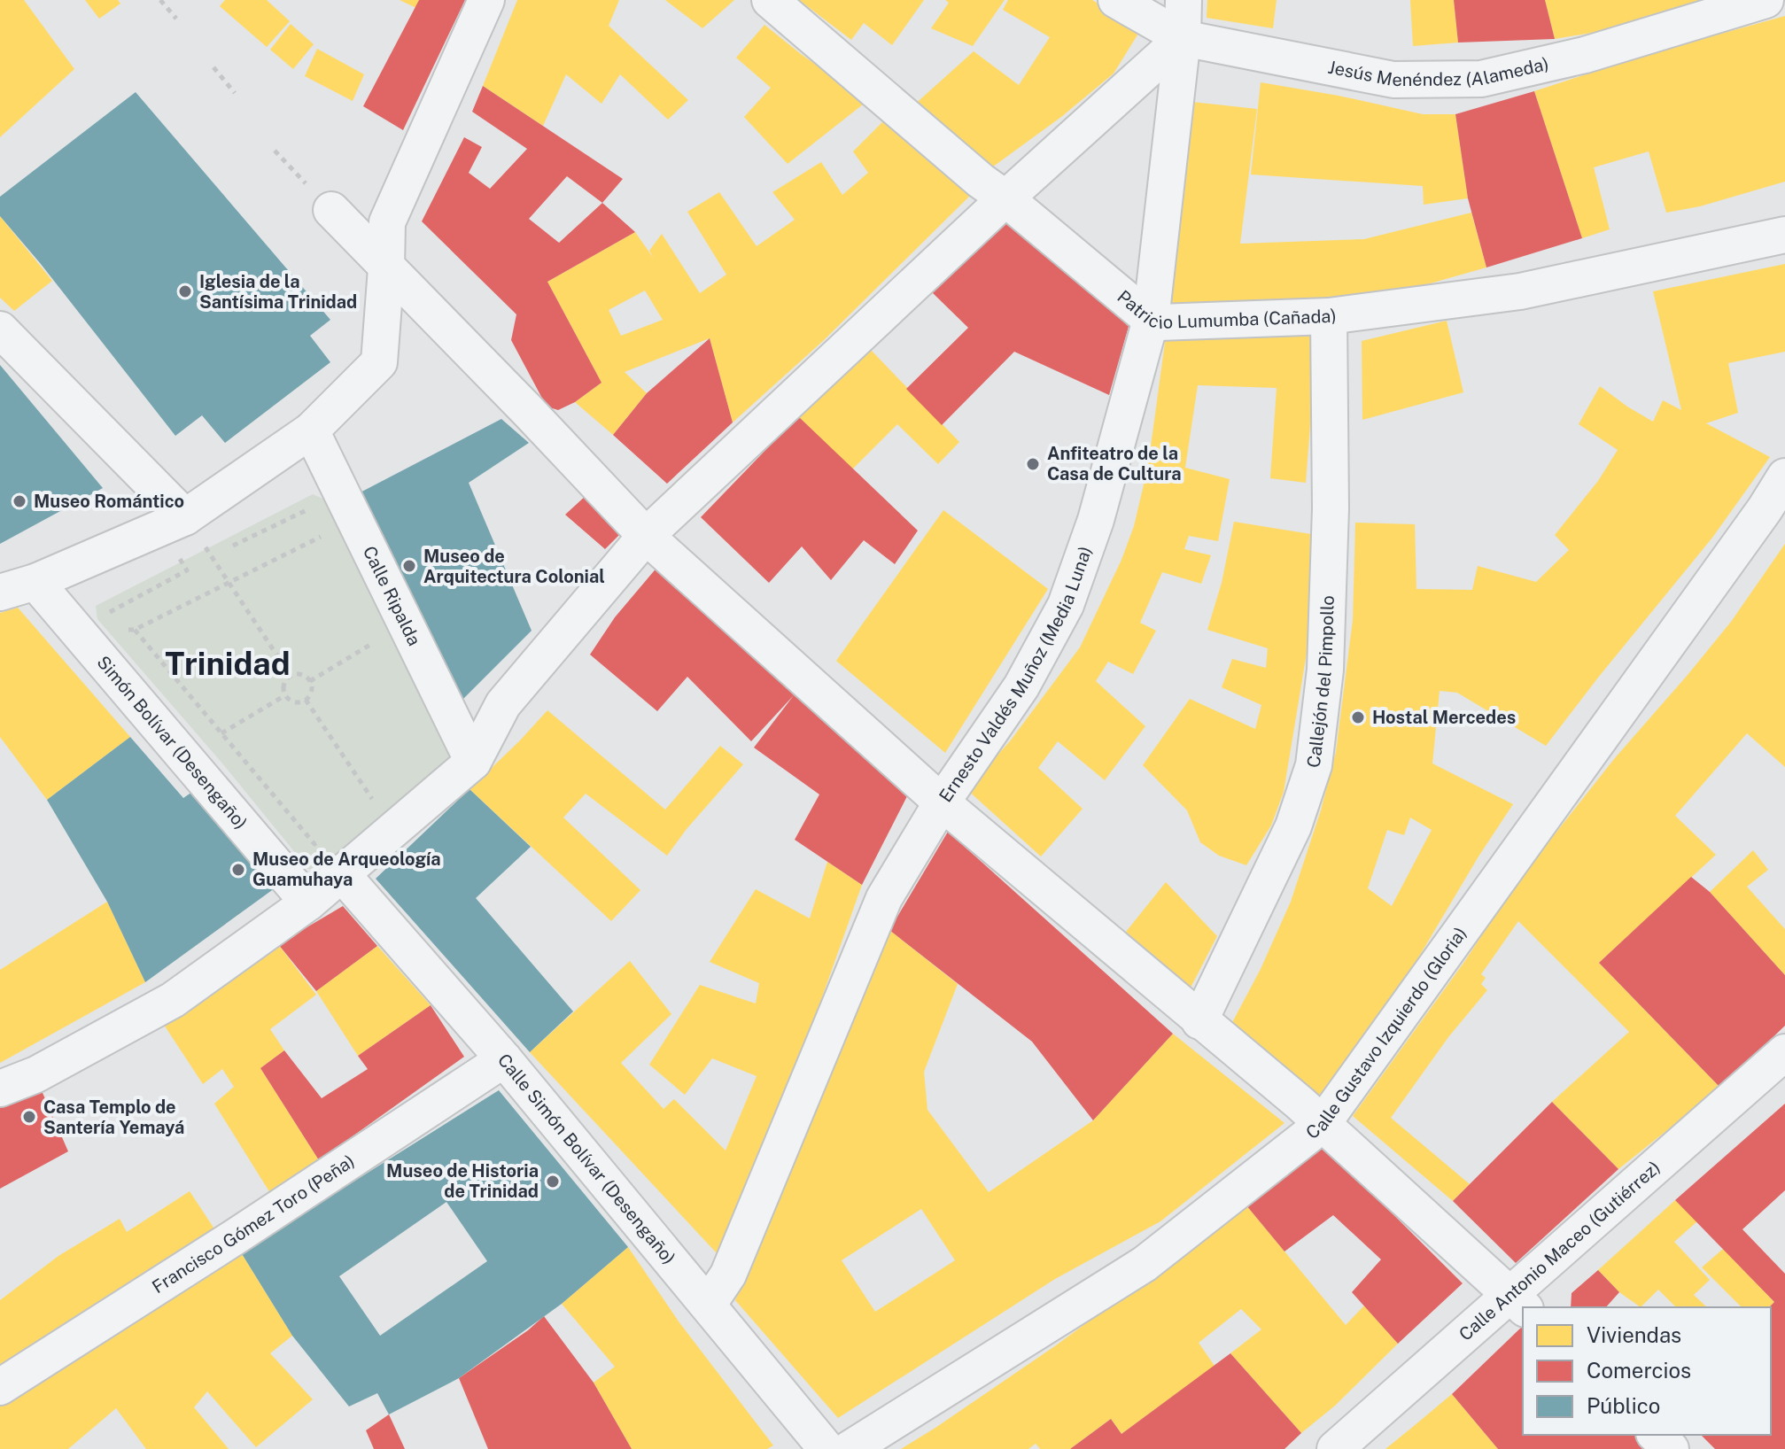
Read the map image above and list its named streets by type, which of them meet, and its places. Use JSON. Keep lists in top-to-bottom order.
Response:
{
  "streets": {
    "street": [
      "Jesús Menéndez (Alameda)",
      "Patricio Lumumba (Cañada)",
      "Calle Ripalda",
      "Ernesto Valdés Muñoz (Media Luna)",
      "Callejón del Pimpollo",
      "Simón Bolívar (Desengaño)",
      "Calle Gustavo Izquierdo (Gloria)",
      "Calle Simón Bolívar (Desengaño)",
      "Francisco Gómez Toro (Peña)",
      "Calle Antonio Maceo (Gutiérrez)"
    ]
  },
  "crossings": [
    ["Jesús Menéndez (Alameda)", "Ernesto Valdés Muñoz (Media Luna)"],
    ["Patricio Lumumba (Cañada)", "Ernesto Valdés Muñoz (Media Luna)"],
    ["Patricio Lumumba (Cañada)", "Callejón del Pimpollo"],
    ["Ernesto Valdés Muñoz (Media Luna)", "Calle Simón Bolívar (Desengaño)"],
    ["Calle Simón Bolívar (Desengaño)", "Francisco Gómez Toro (Peña)"]
  ],
  "districts": ["Trinidad"],
  "places": [
    "Iglesia de la Santísima Trinidad",
    "Anfiteatro de la Casa de Cultura",
    "Museo Romántico",
    "Museo de Arquitectura Colonial",
    "Hostal Mercedes",
    "Museo de Arqueología Guamuhaya",
    "Casa Templo de Santería Yemayá",
    "Museo de Historia de Trinidad"
  ],
  "legend": ["Viviendas", "Comercios", "Público"]
}
